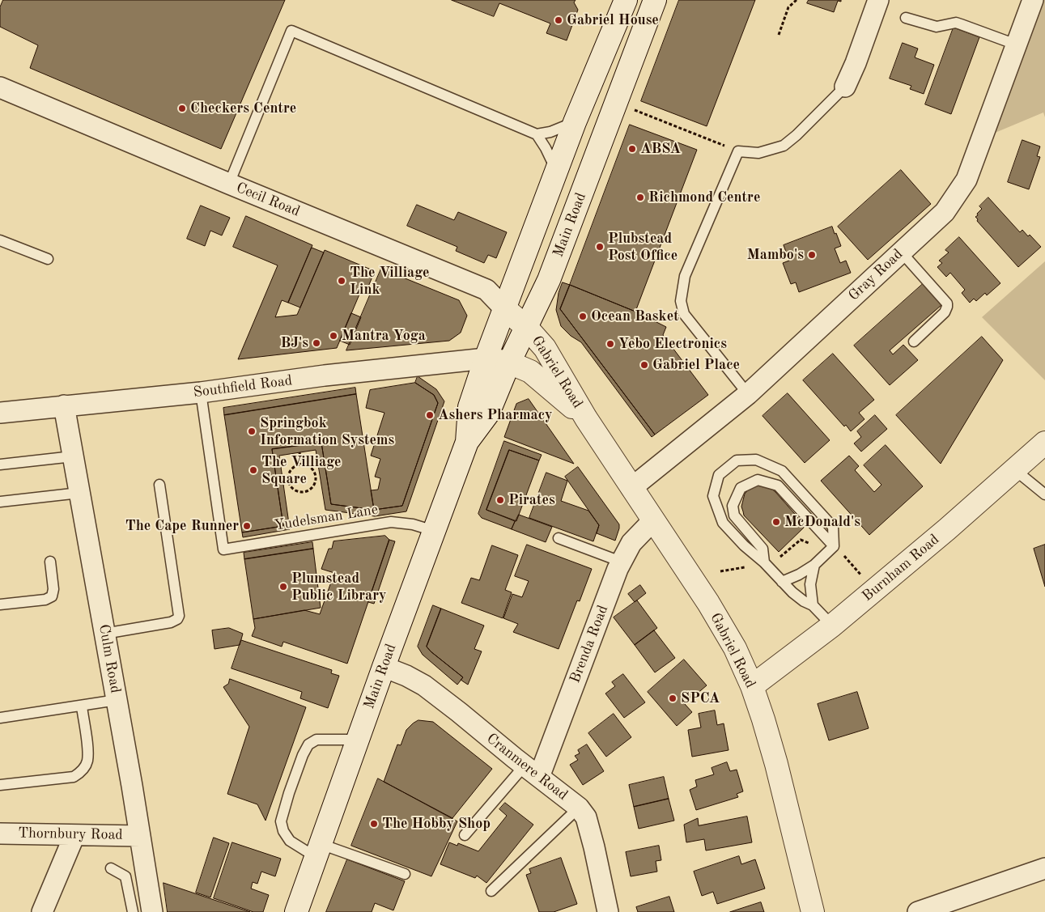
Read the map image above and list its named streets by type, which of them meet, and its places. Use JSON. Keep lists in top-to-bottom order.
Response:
{
  "streets": {
    "main road": [
      "Cecil Road",
      "Main Road",
      "Gabriel Road",
      "Burnham Road"
    ],
    "street": [
      "Gray Road",
      "Southfield Road",
      "Brenda Road",
      "Culm Road",
      "Cranmere Road",
      "Thornbury Road"
    ],
    "lane": ["Yudelsman Lane"]
  },
  "crossings": [
    ["Cecil Road", "Main Road"],
    ["Cecil Road", "Gabriel Road"],
    ["Main Road", "Gabriel Road"],
    ["Main Road", "Southfield Road"],
    ["Main Road", "Yudelsman Lane"],
    ["Main Road", "Cranmere Road"],
    ["Gray Road", "Gabriel Road"],
    ["Gabriel Road", "Southfield Road"],
    ["Gabriel Road", "Burnham Road"],
    ["Gabriel Road", "Brenda Road"],
    ["Southfield Road", "Yudelsman Lane"],
    ["Southfield Road", "Culm Road"],
    ["Brenda Road", "Cranmere Road"],
    ["Culm Road", "Thornbury Road"]
  ],
  "places": [
    "Gabriel House",
    "Checkers Centre",
    "ABSA",
    "Richmond Centre",
    "Plubstead Post Office",
    "Mambo's",
    "The Villiage Link",
    "Ocean Basket",
    "Mantra Yoga",
    "BJ's",
    "Yebo Electronics",
    "Gabriel Place",
    "Ashers Pharmacy",
    "Springbok Information Systems",
    "The Villiage Square",
    "Pirates",
    "McDonald's",
    "The Cape Runner",
    "Plumstead Public Library",
    "SPCA",
    "The Hobby Shop"
  ]
}
